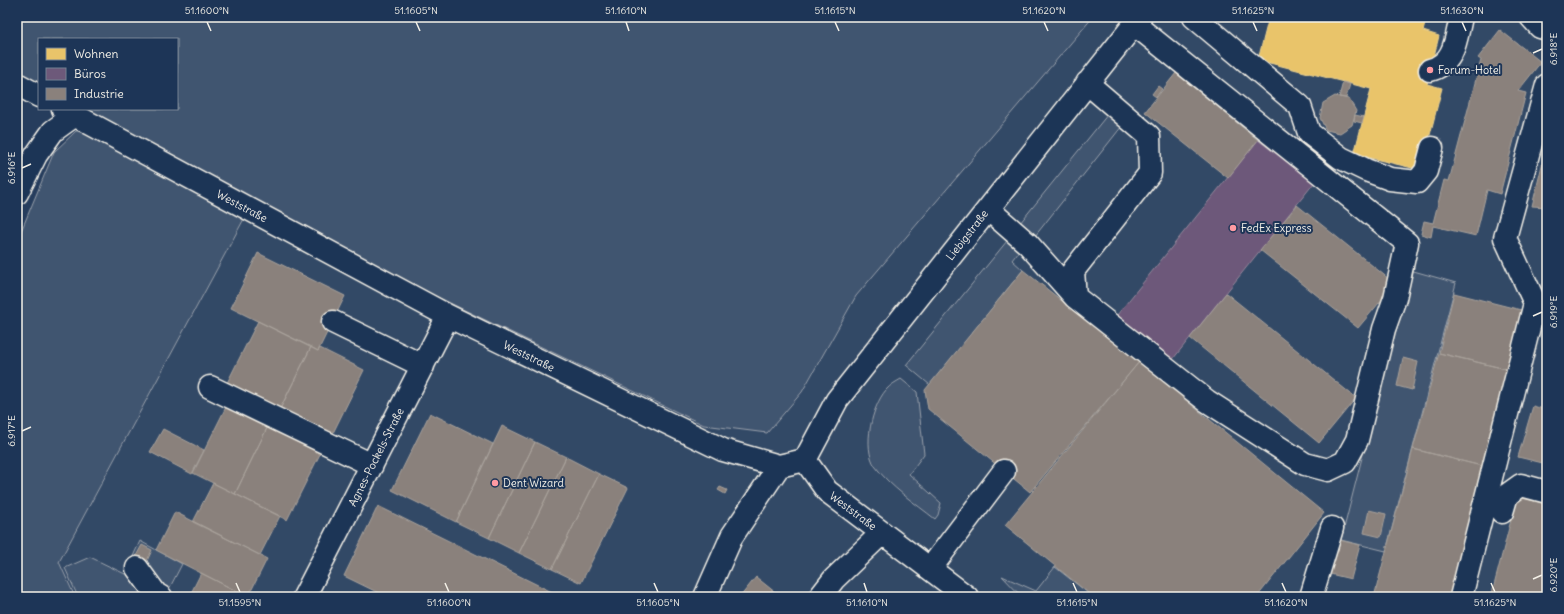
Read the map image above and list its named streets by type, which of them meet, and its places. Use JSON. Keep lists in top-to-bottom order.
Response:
{
  "streets": {
    "street": ["Weststraße", "Liebigstraße", "Agnes-Pockels-Straße"]
  },
  "crossings": [
    ["Weststraße", "Liebigstraße"],
    ["Weststraße", "Agnes-Pockels-Straße"]
  ],
  "places": ["Forum-Hotel", "FedEx Express", "Dent Wizard"],
  "legend": ["Wohnen", "Büros", "Industrie"],
  "coordinates": [
    "51.1600°N",
    "51.1605°N",
    "51.1610°N",
    "51.1615°N",
    "51.1620°N",
    "51.1625°N",
    "51.1630°N",
    "6.918°E",
    "6.916°E",
    "6.919°E",
    "6.917°E",
    "6.920°E",
    "51.1595°N"
  ]
}
